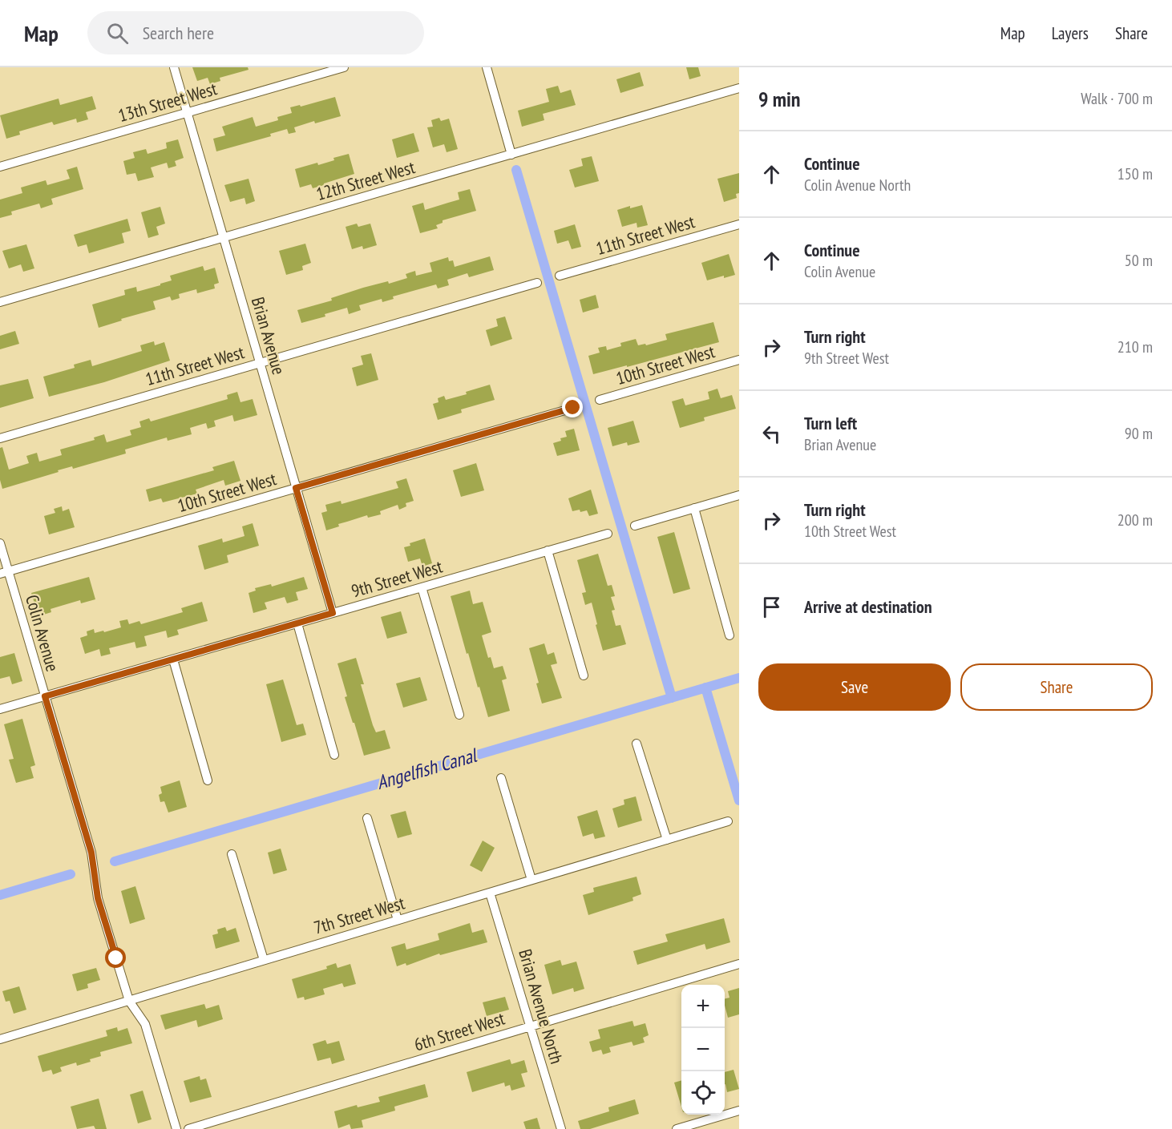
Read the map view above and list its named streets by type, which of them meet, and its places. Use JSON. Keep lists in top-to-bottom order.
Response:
{
  "streets": {
    "street": [
      "13th Street West",
      "12th Street West",
      "11th Street West",
      "Brian Avenue",
      "10th Street West",
      "9th Street West",
      "Colin Avenue",
      "7th Street West",
      "Brian Avenue North",
      "6th Street West"
    ]
  },
  "crossings": [
    ["13th Street West", "Brian Avenue"],
    ["12th Street West", "Brian Avenue"],
    ["11th Street West", "Brian Avenue"],
    ["Brian Avenue", "10th Street West"],
    ["Brian Avenue", "9th Street West"],
    ["10th Street West", "Colin Avenue"],
    ["9th Street West", "Colin Avenue"],
    ["Colin Avenue", "7th Street West"],
    ["7th Street West", "Brian Avenue North"],
    ["Brian Avenue North", "6th Street West"]
  ],
  "water": ["Angelfish Canal"],
  "page": {
    "header": "Map",
    "search": "Search here",
    "nav": ["Map", "Layers", "Share"],
    "heading": ["9 min", "Walk · 700 m"],
    "list": [
      ["Continue", "Colin Avenue North", "150 m"],
      ["Continue", "Colin Avenue", "50 m"],
      ["Turn right", "9th Street West", "210 m"],
      ["Turn left", "Brian Avenue", "90 m"],
      ["Turn right", "10th Street West", "200 m"],
      "Arrive at destination"
    ],
    "buttons": ["Save", "Share"],
    "map_buttons": ["+", "−"]
  }
}
